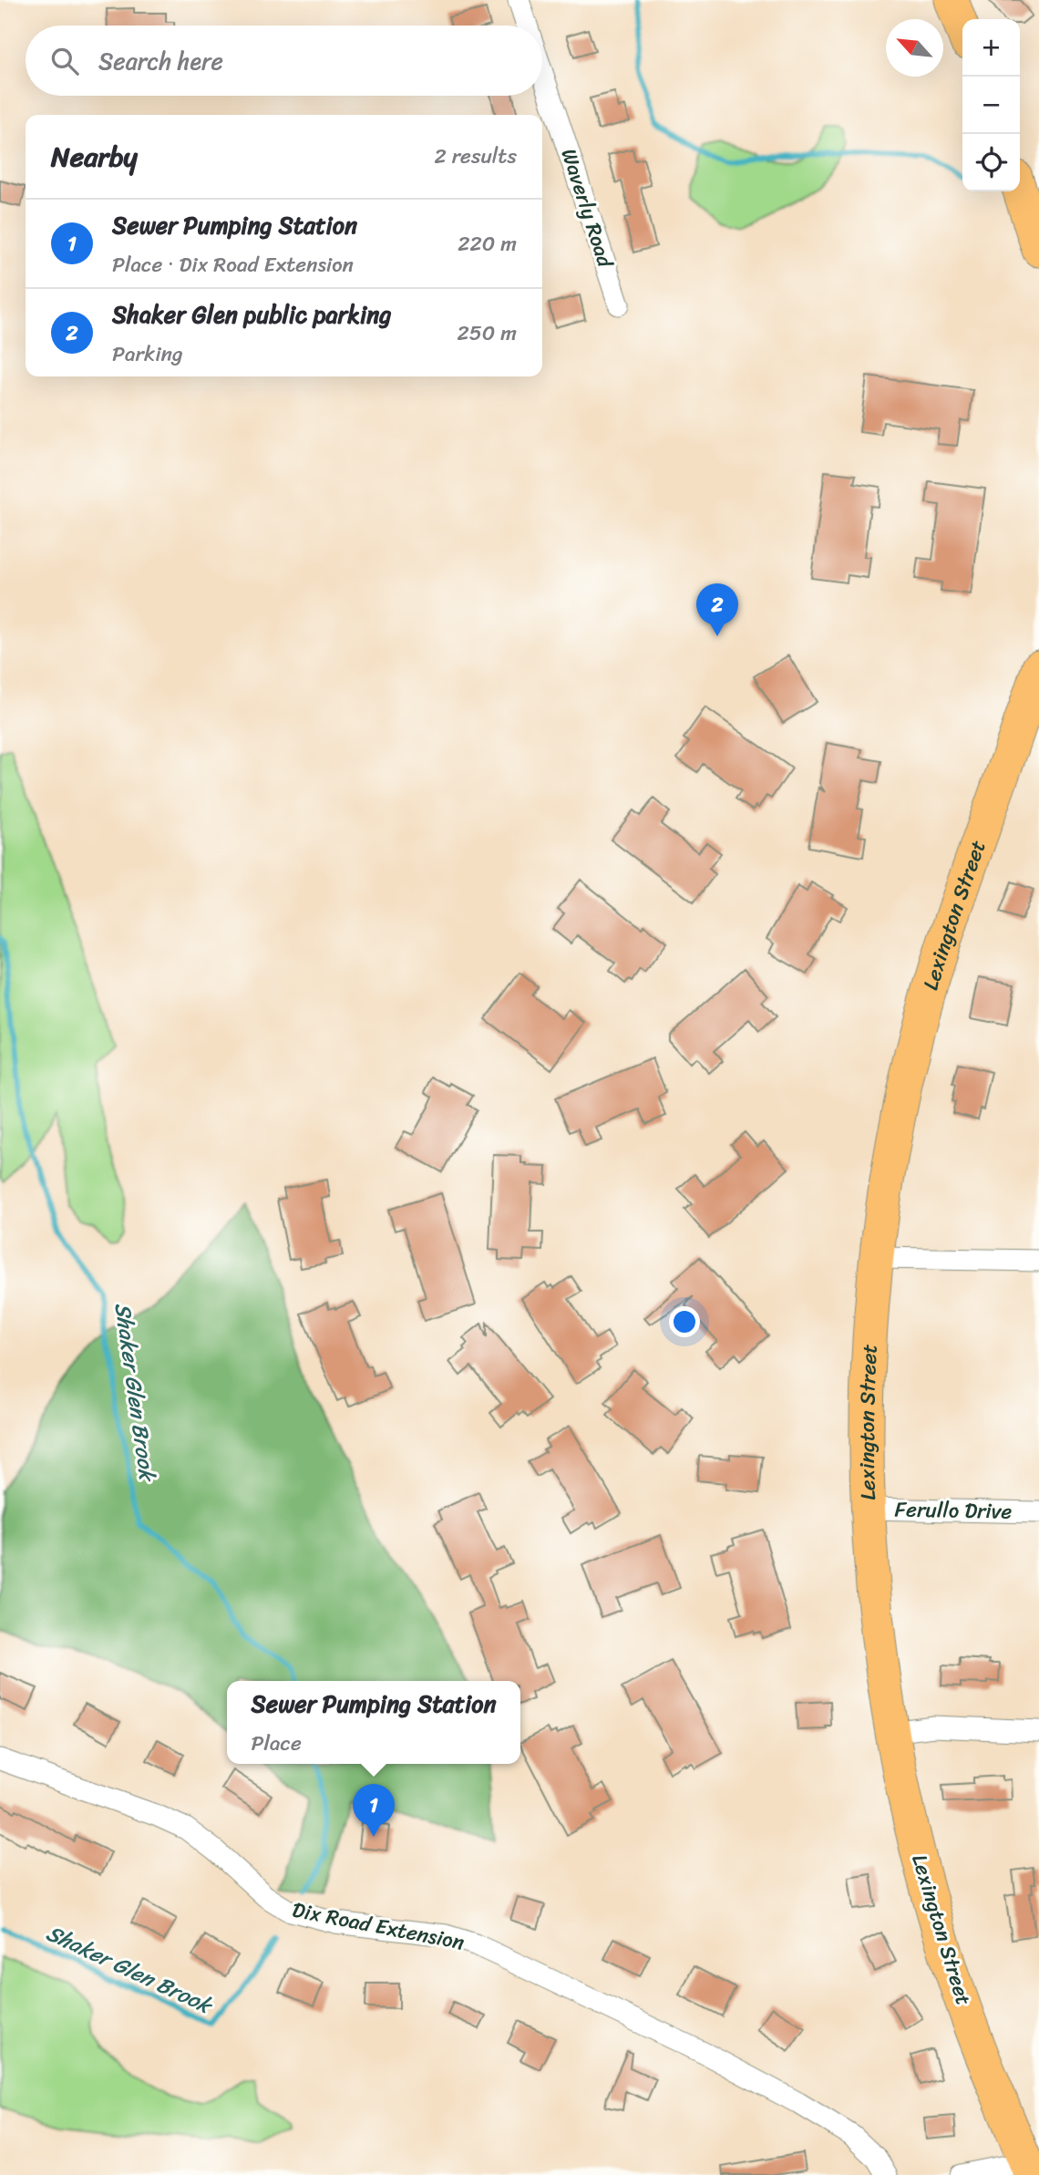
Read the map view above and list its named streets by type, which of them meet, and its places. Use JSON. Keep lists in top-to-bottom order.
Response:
{
  "streets": {
    "main road": ["Lexington Street"],
    "street": ["Waverly Road", "Ferullo Drive", "Dix Road Extension"]
  },
  "crossings": [
    ["Lexington Street", "Ferullo Drive"]
  ],
  "water": ["Shaker Glen Brook"],
  "north": "top left",
  "page": {
    "map_buttons": ["+", "−"],
    "search": "Search here",
    "heading": ["Nearby", "2 results"],
    "list": [
      {
        "mark": "1",
        "name": "Sewer Pumping Station",
        "note": "Place · Dix Road Extension",
        "value": "220 m"
      },
      {
        "mark": "2",
        "name": "Shaker Glen public parking",
        "note": "Parking",
        "value": "250 m"
      }
    ],
    "pins": ["2", "1"],
    "popup": ["Sewer Pumping Station", "Place"]
  }
}
